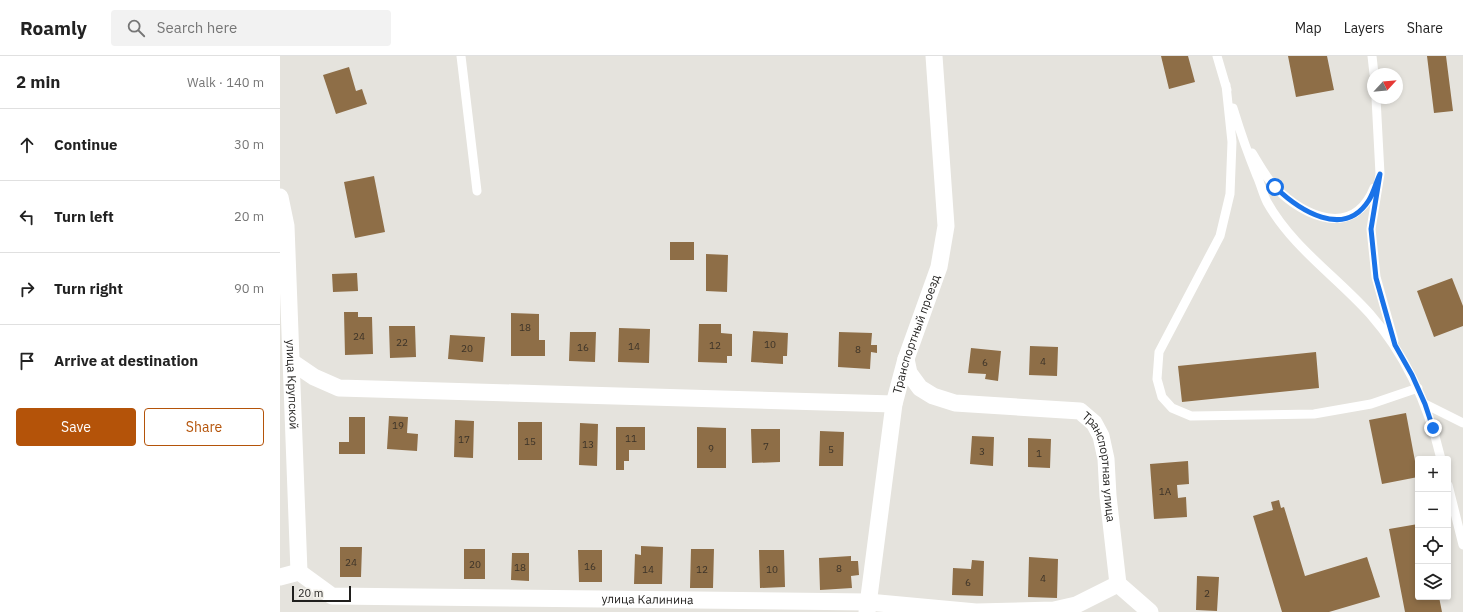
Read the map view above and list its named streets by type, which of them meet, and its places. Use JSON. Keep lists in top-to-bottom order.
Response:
{
  "streets": {
    "street": [
      "Транспортный проезд",
      "улица Крупской",
      "Транспортная улица",
      "улица Калинина"
    ]
  },
  "crossings": [
    ["Транспортный проезд", "Транспортная улица"],
    ["Транспортный проезд", "улица Калинина"],
    ["улица Крупской", "улица Калинина"],
    ["Транспортная улица", "улица Калинина"]
  ],
  "house_numbers": [
    "18",
    "24",
    "22",
    "10",
    "12",
    "14",
    "16",
    "20",
    "8",
    "4",
    "6",
    "19",
    "11",
    "17",
    "15",
    "13",
    "7",
    "9",
    "5",
    "3",
    "1",
    "1А",
    "24",
    "20",
    "16",
    "18",
    "8",
    "14",
    "12",
    "10",
    "4",
    "6",
    "2"
  ],
  "scale_bar": "20 m",
  "north": "top right",
  "page": {
    "header": "Roamly",
    "search": "Search here",
    "nav": ["Map", "Layers", "Share"],
    "heading": ["2 min", "Walk · 140 m"],
    "list": [
      ["Continue", "30 m"],
      ["Turn left", "20 m"],
      ["Turn right", "90 m"],
      "Arrive at destination"
    ],
    "buttons": ["Save", "Share"],
    "map_buttons": ["+", "−"],
    "scale": "20 m"
  }
}
